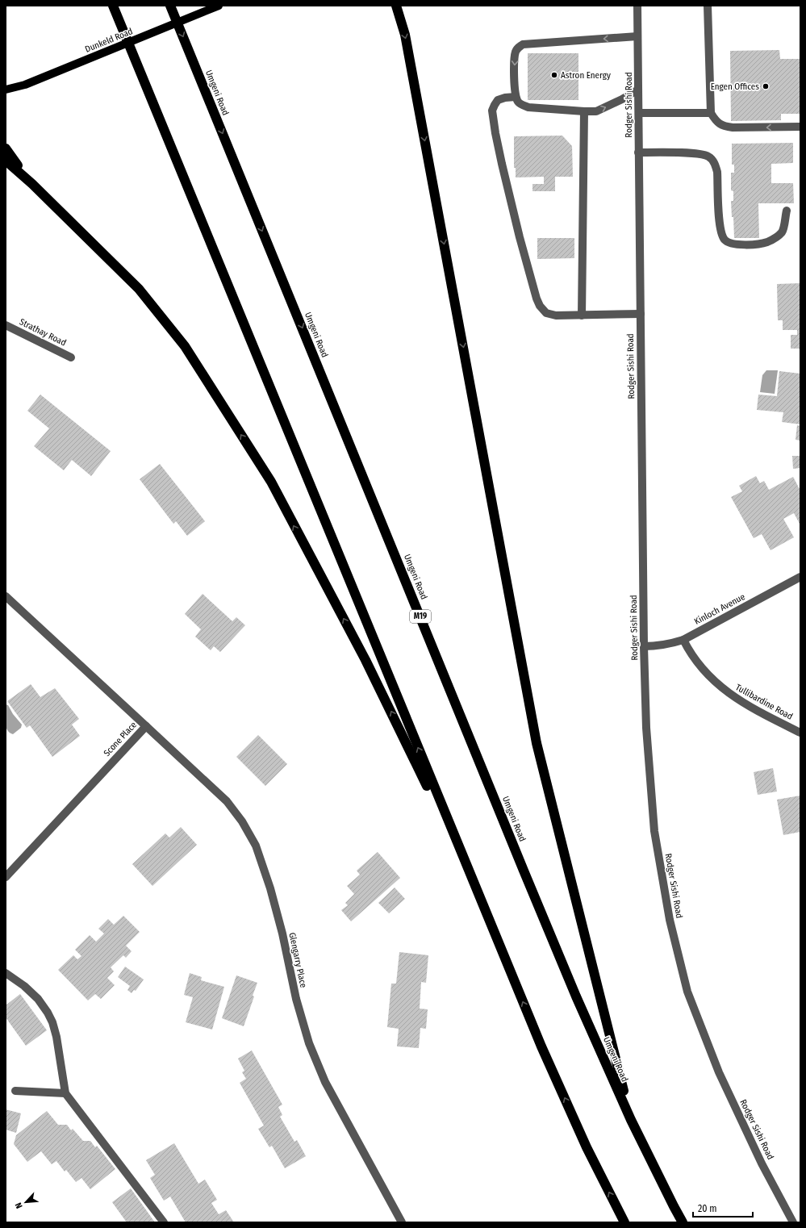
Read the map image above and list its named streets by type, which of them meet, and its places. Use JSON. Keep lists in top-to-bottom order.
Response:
{
  "streets": {
    "highway": ["Umgeni Road", "M19"],
    "main road": ["Dunkeld Road"],
    "street": [
      "Rodger Sishi Road",
      "Strathay Road",
      "Kinloch Avenue",
      "Tullibardine Road",
      "Scone Place",
      "Glengarry Place"
    ]
  },
  "crossings": [
    ["Rodger Sishi Road", "Kinloch Avenue"],
    ["Kinloch Avenue", "Tullibardine Road"],
    ["Scone Place", "Glengarry Place"]
  ],
  "places": ["Astron Energy", "Engen Offices"],
  "scale_bar": "20 m",
  "north": "bottom left"
}
